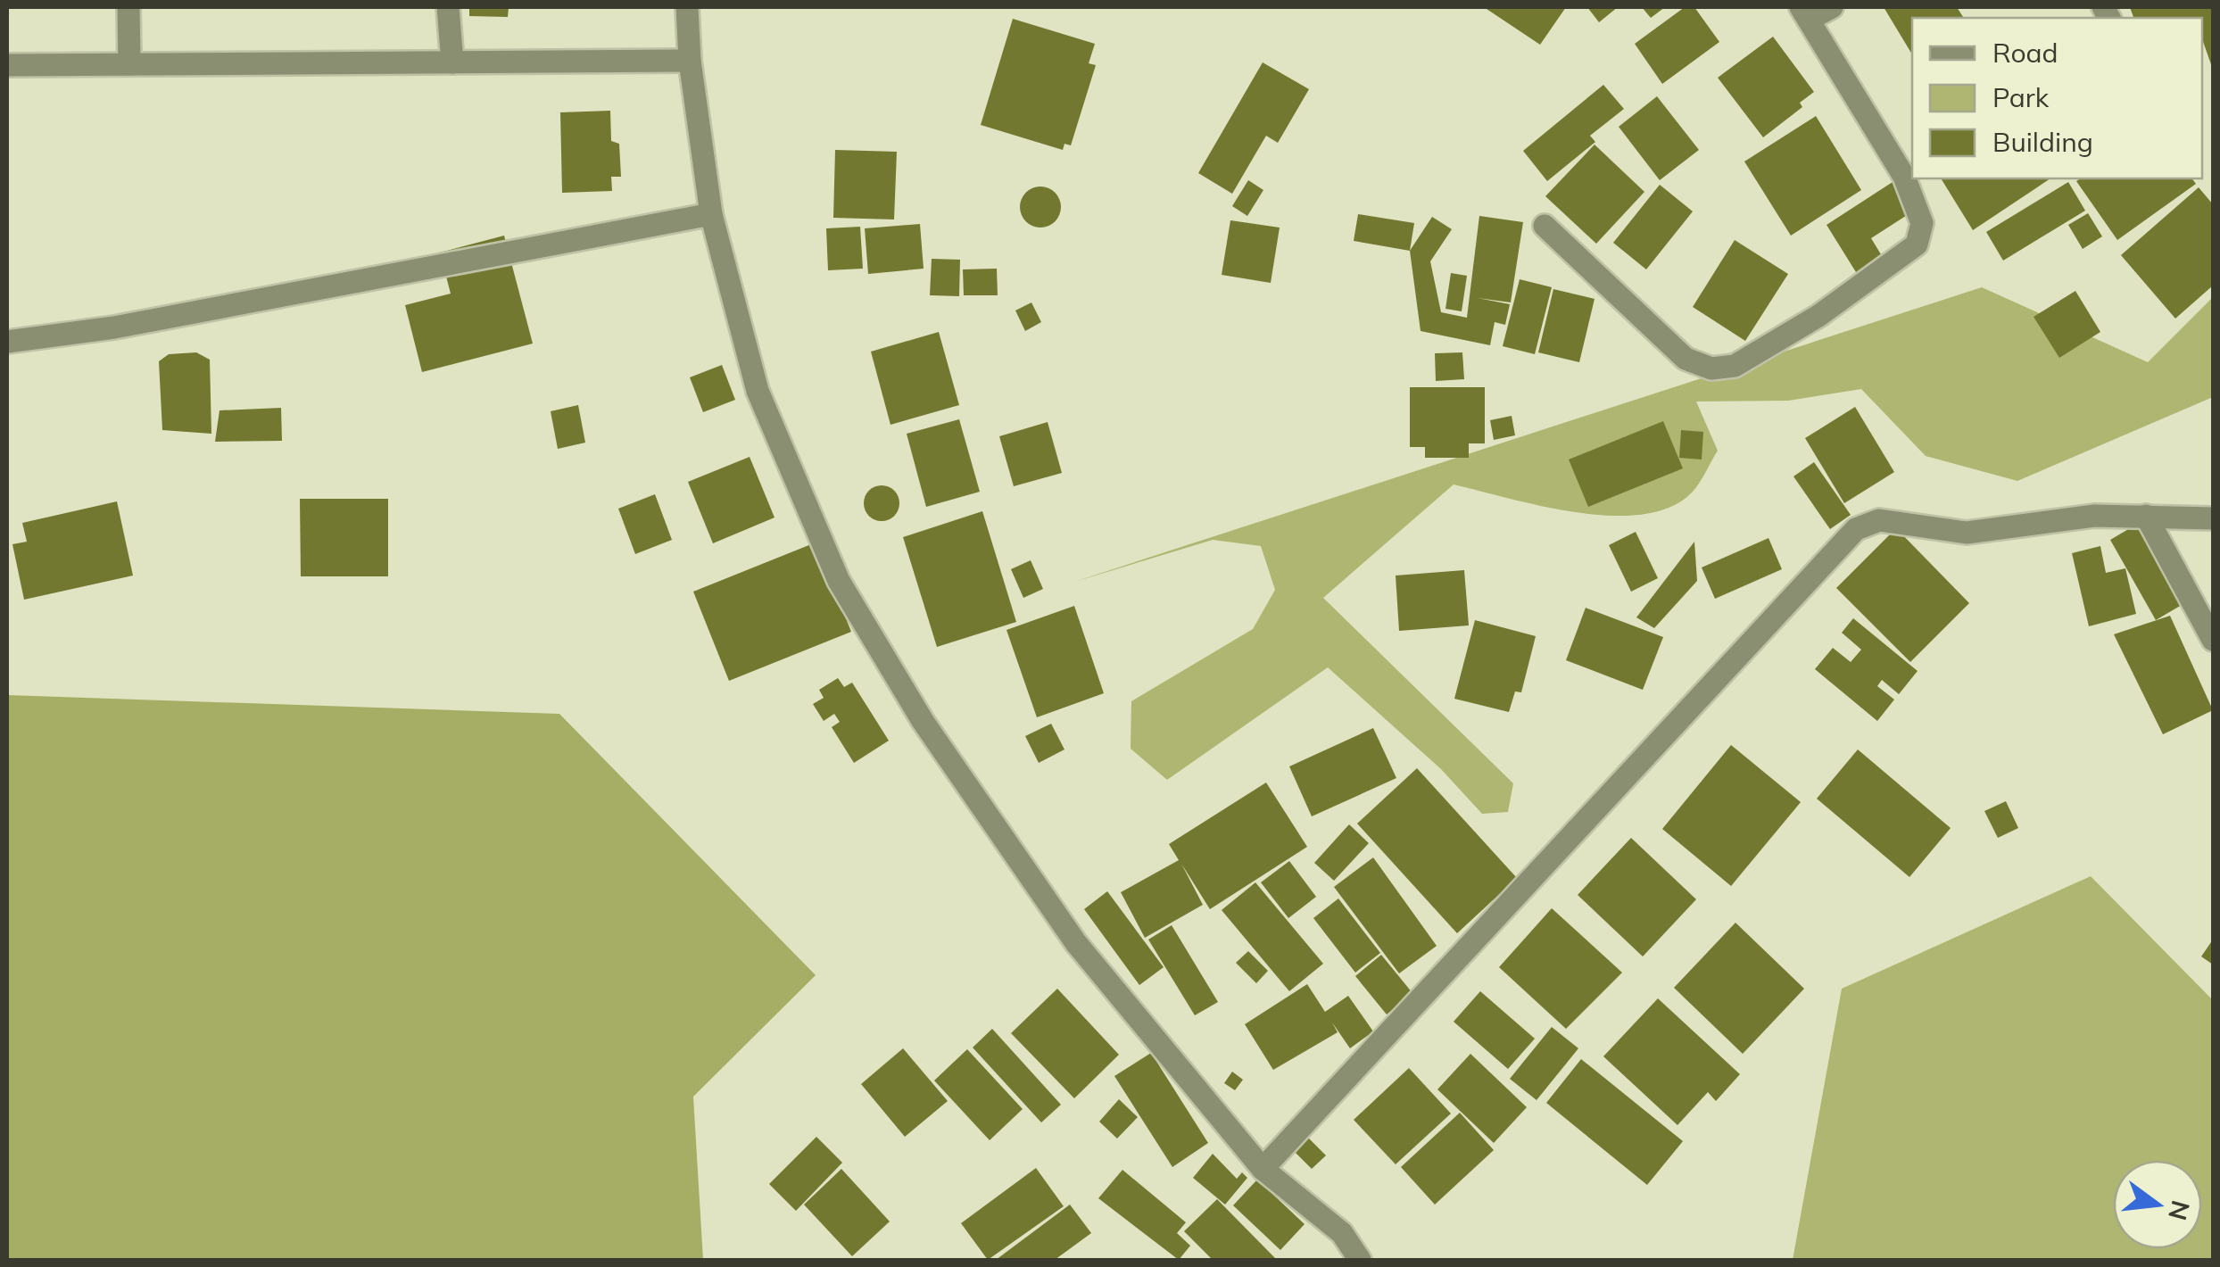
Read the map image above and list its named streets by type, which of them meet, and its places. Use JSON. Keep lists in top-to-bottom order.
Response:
{
  "legend": ["Road", "Park", "Building"],
  "north": "right"
}
